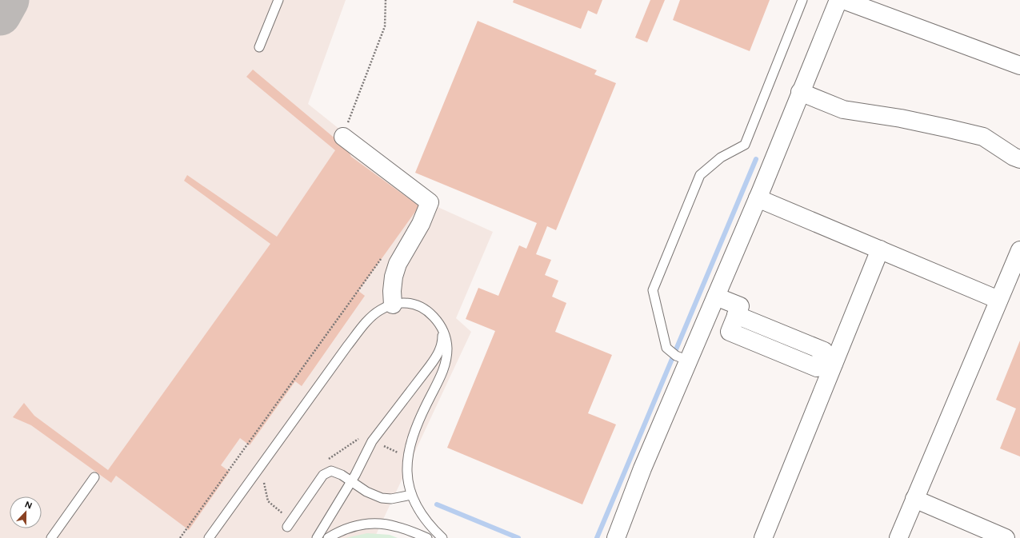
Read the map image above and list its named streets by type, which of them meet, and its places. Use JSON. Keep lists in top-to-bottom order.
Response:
{
  "north": "top"
}
